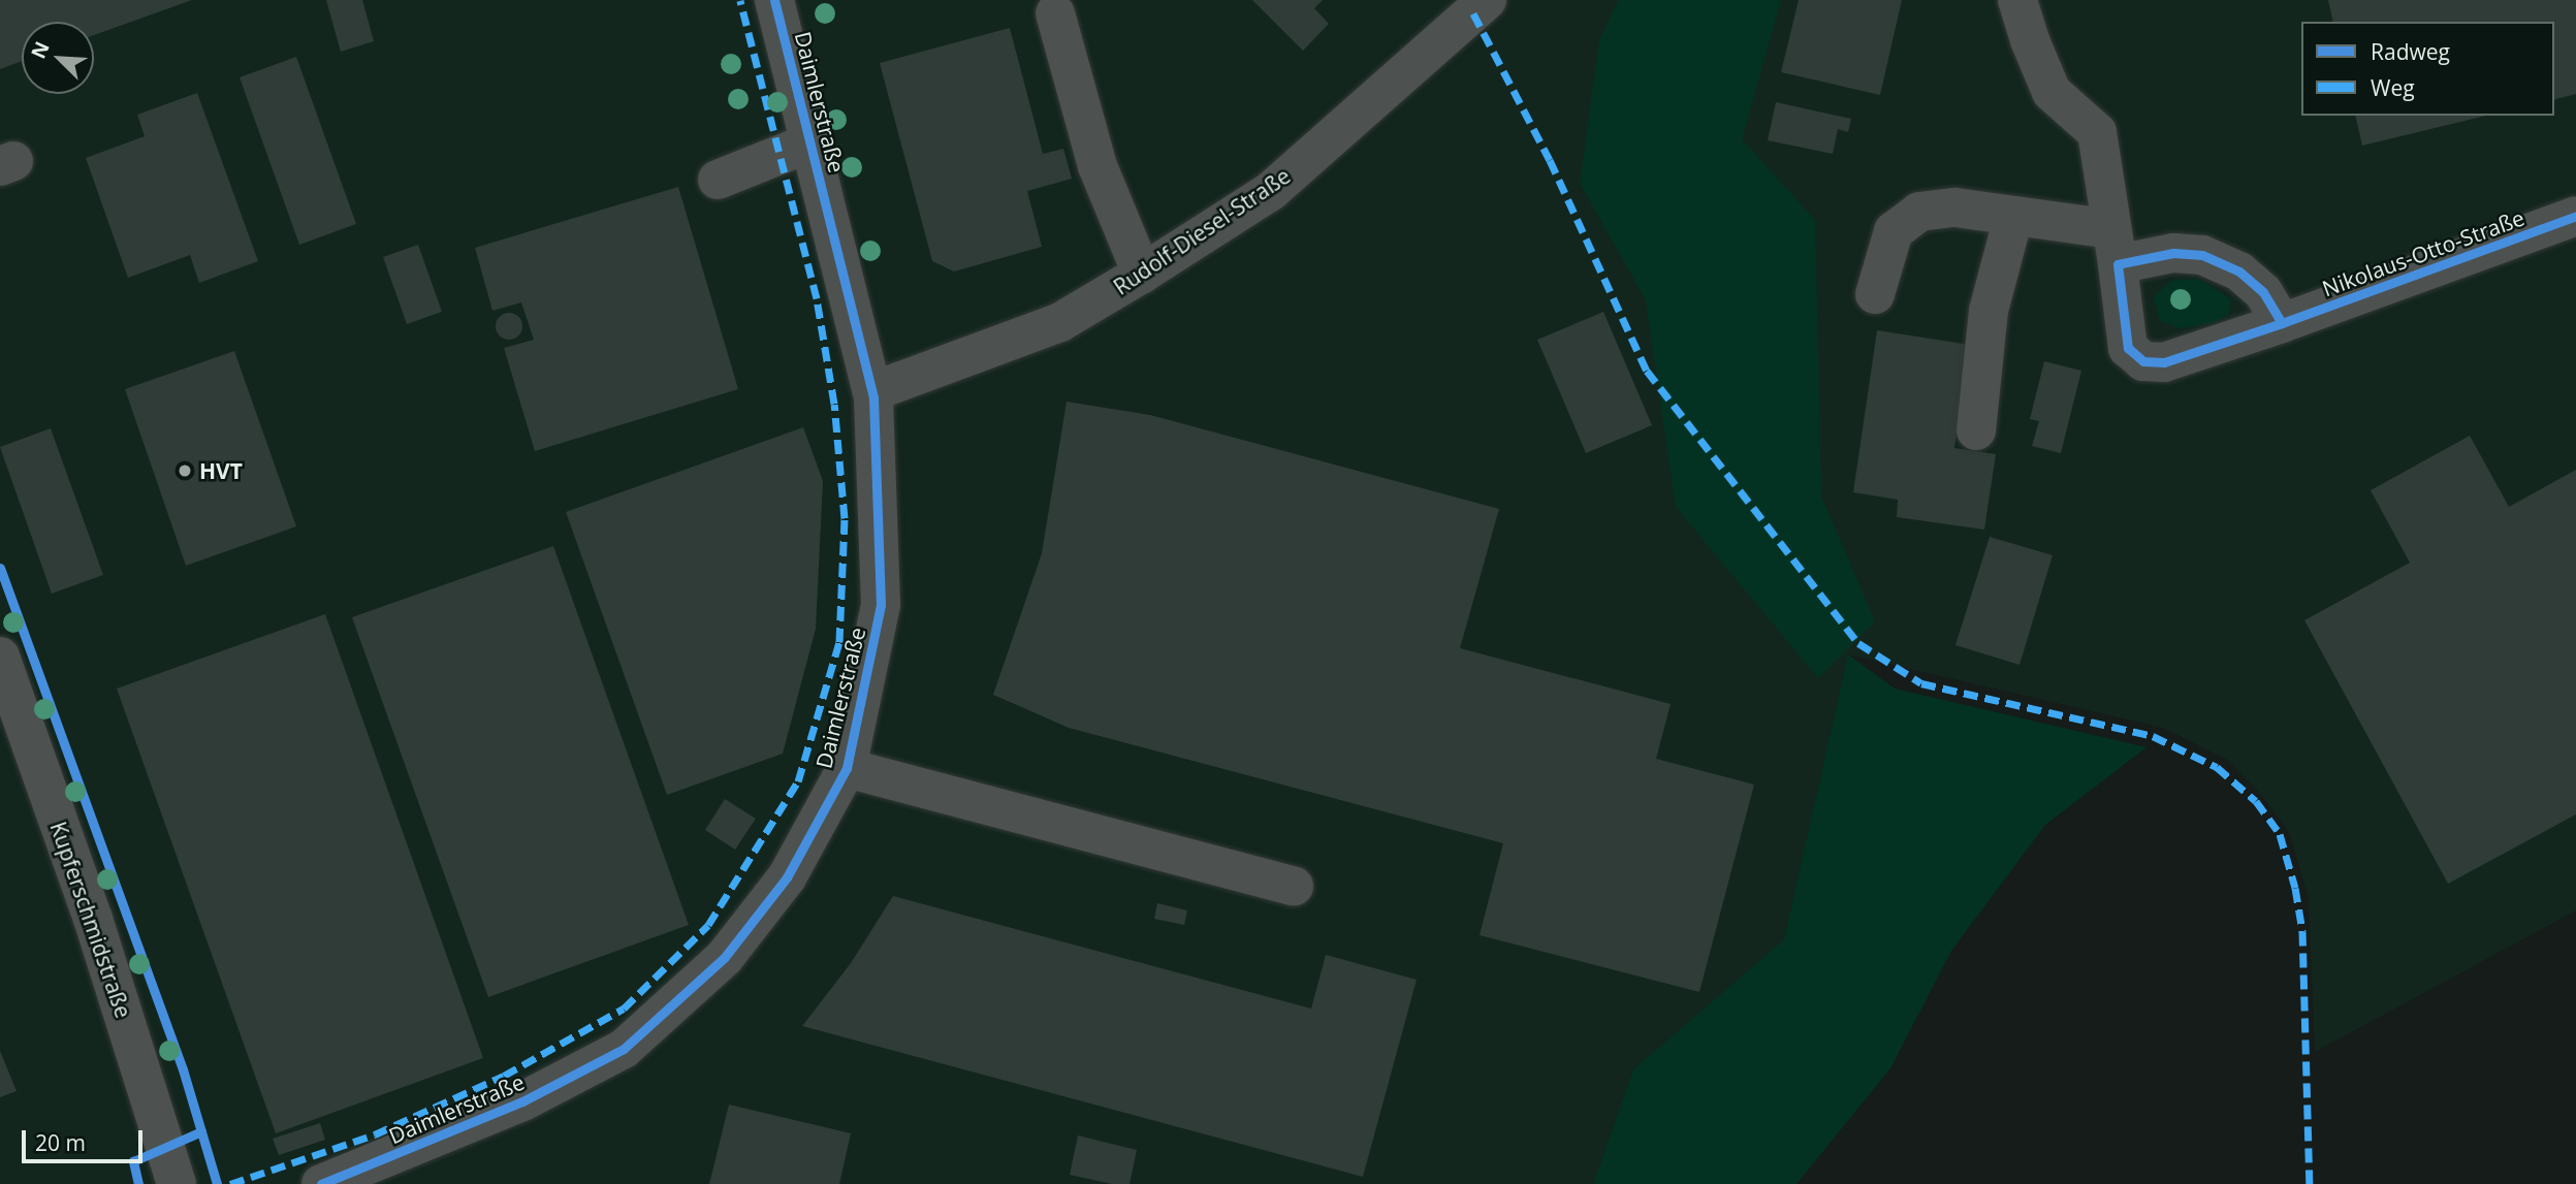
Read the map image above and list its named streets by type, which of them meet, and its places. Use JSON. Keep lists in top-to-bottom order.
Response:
{
  "streets": {
    "street": [
      "Daimlerstraße",
      "Rudolf-Diesel-Straße",
      "Nikolaus-Otto-Straße",
      "Kupferschmidstraße"
    ]
  },
  "crossings": [
    ["Daimlerstraße", "Rudolf-Diesel-Straße"]
  ],
  "places": ["HVT"],
  "legend": ["Radweg", "Weg"],
  "scale_bar": "20 m",
  "north": "top left"
}
